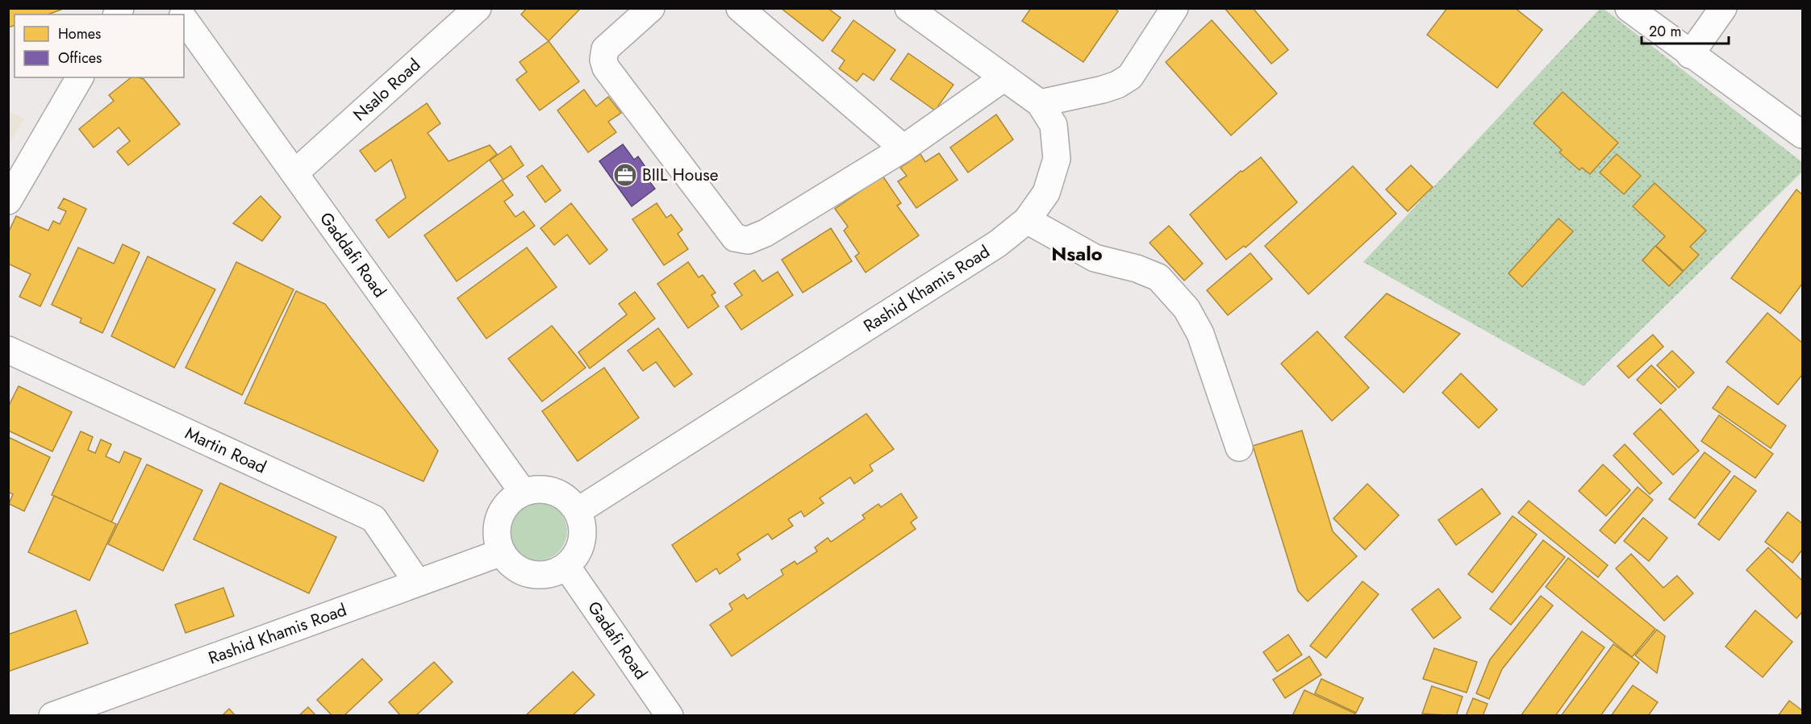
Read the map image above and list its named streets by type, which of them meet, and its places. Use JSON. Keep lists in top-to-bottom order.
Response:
{
  "streets": {
    "street": [
      "Nsalo Road",
      "Gaddafi Road",
      "Rashid Khamis Road",
      "Martin Road",
      "Gadafi Road"
    ]
  },
  "crossings": [
    ["Nsalo Road", "Gaddafi Road"],
    ["Gaddafi Road", "Rashid Khamis Road"],
    ["Gaddafi Road", "Gadafi Road"],
    ["Rashid Khamis Road", "Martin Road"],
    ["Rashid Khamis Road", "Gadafi Road"]
  ],
  "districts": ["Nsalo"],
  "places": {
    "office": ["BIIL House"]
  },
  "legend": ["Homes", "Offices"],
  "scale_bar": "20 m"
}
